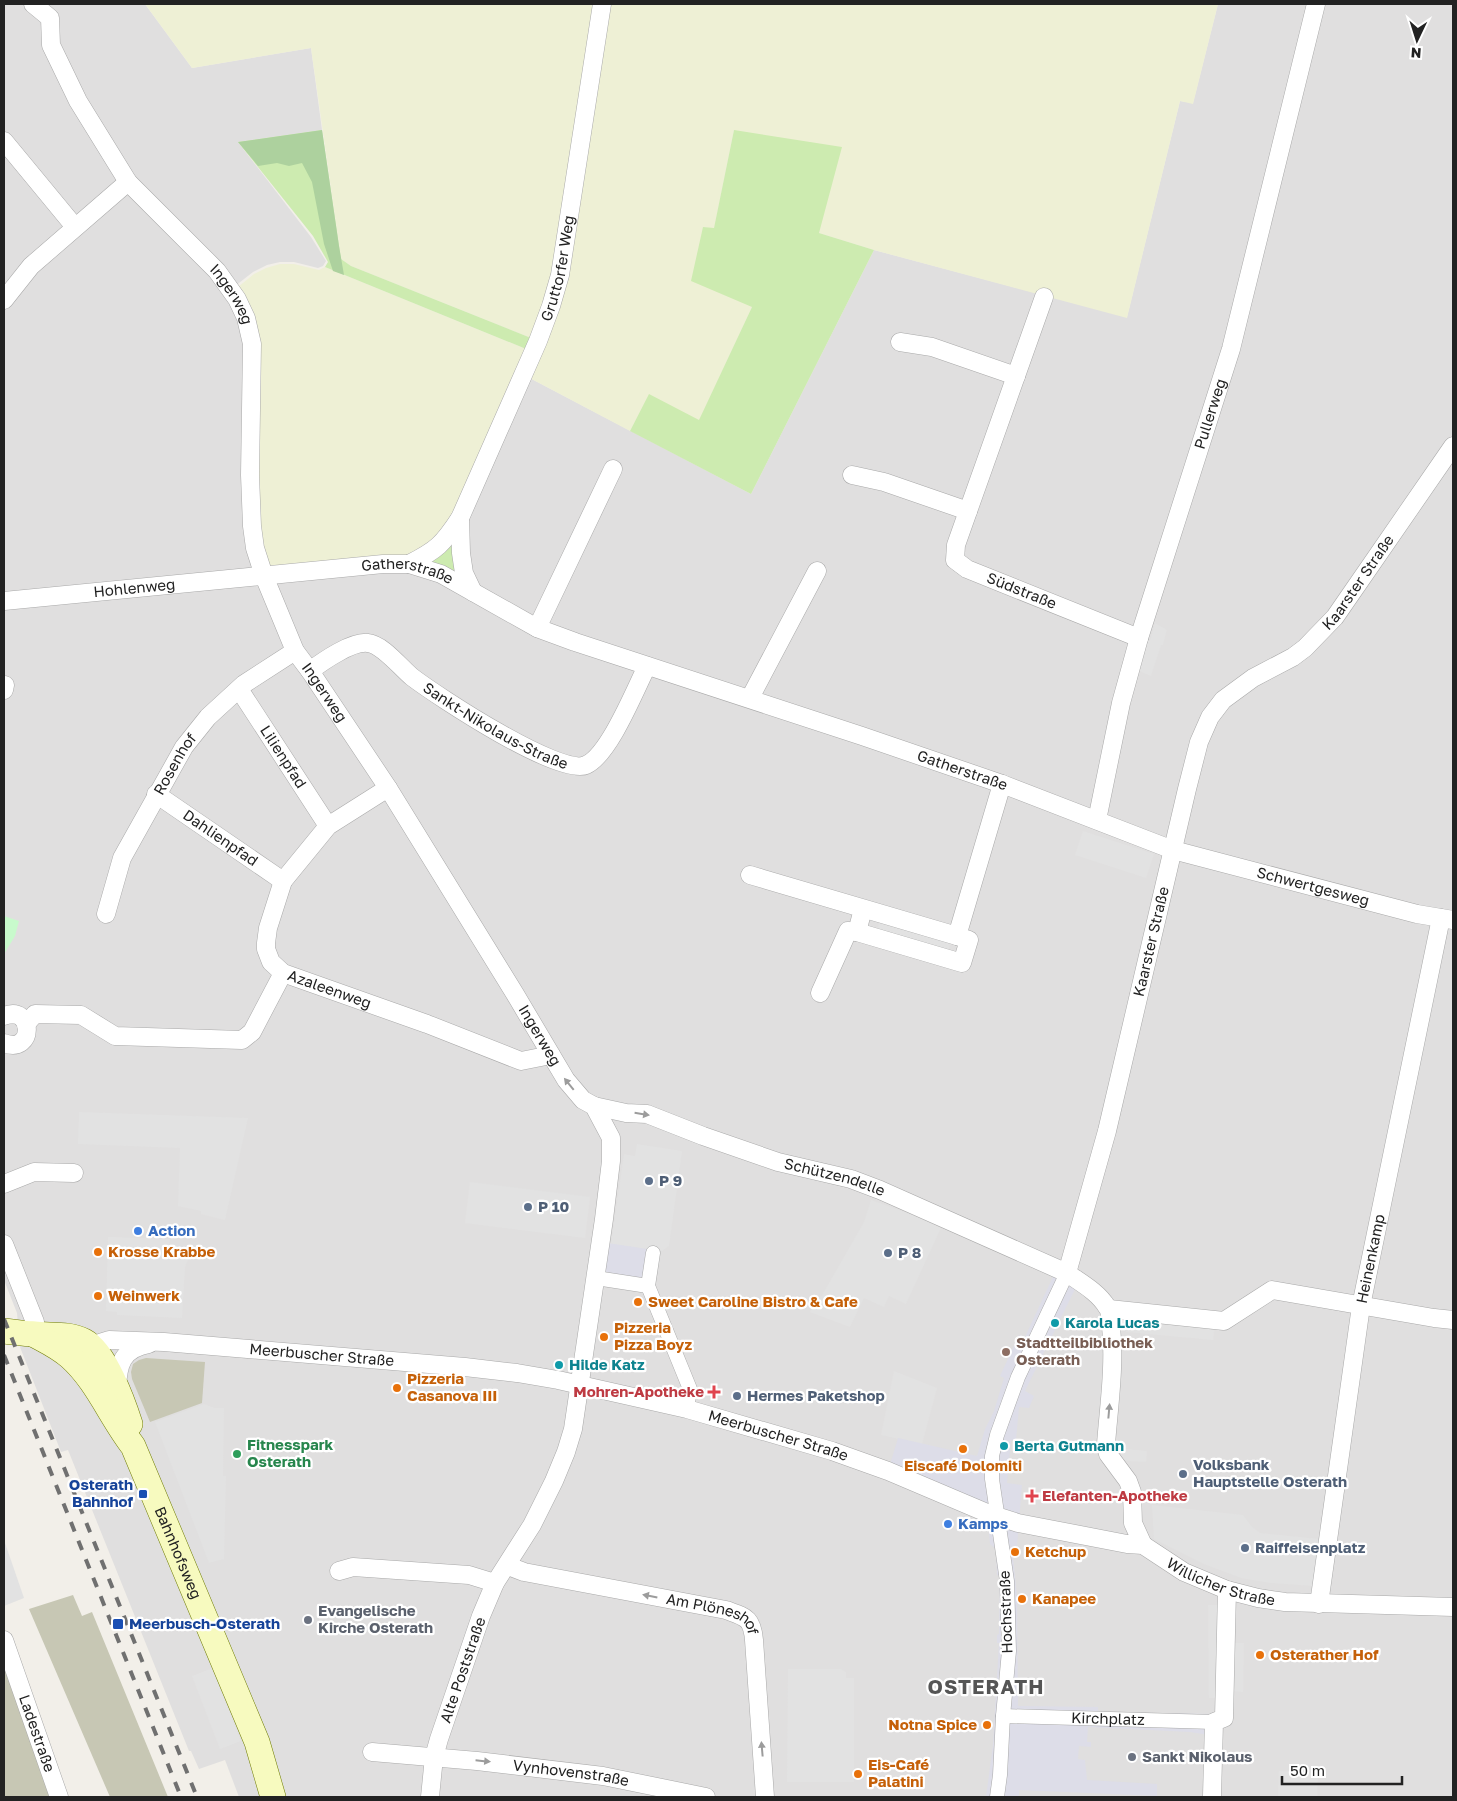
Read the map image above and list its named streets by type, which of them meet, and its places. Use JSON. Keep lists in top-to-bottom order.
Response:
{
  "streets": {
    "main road": ["Bahnhofsweg"],
    "street": [
      "Gruttorfer Weg",
      "Ingerweg",
      "Pullerweg",
      "Gatherstraße",
      "Kaarster Straße",
      "Hohlenweg",
      "Südstraße",
      "Sankt-Nikolaus-Straße",
      "Lilienpfad",
      "Rosenhof",
      "Dahlienpfad",
      "Schwertgesweg",
      "Azaleenweg",
      "Schützendelle",
      "Heinenkamp",
      "Meerbuscher Straße",
      "Willicher Straße",
      "Hochstraße",
      "Am Plöneshof",
      "Alte Poststraße",
      "Kirchplatz",
      "Ladestraße",
      "Vynhovenstraße"
    ]
  },
  "crossings": [
    ["Gruttorfer Weg", "Gatherstraße"],
    ["Ingerweg", "Gatherstraße"],
    ["Ingerweg", "Hohlenweg"],
    ["Ingerweg", "Sankt-Nikolaus-Straße"],
    ["Ingerweg", "Rosenhof"],
    ["Ingerweg", "Azaleenweg"],
    ["Ingerweg", "Schützendelle"],
    ["Ingerweg", "Meerbuscher Straße"],
    ["Ingerweg", "Alte Poststraße"],
    ["Pullerweg", "Gatherstraße"],
    ["Pullerweg", "Südstraße"],
    ["Gatherstraße", "Kaarster Straße"],
    ["Gatherstraße", "Hohlenweg"],
    ["Gatherstraße", "Sankt-Nikolaus-Straße"],
    ["Gatherstraße", "Schwertgesweg"],
    ["Kaarster Straße", "Schwertgesweg"],
    ["Kaarster Straße", "Schützendelle"],
    ["Kaarster Straße", "Meerbuscher Straße"],
    ["Kaarster Straße", "Willicher Straße"],
    ["Kaarster Straße", "Hochstraße"],
    ["Lilienpfad", "Rosenhof"],
    ["Rosenhof", "Dahlienpfad"],
    ["Schwertgesweg", "Heinenkamp"],
    ["Heinenkamp", "Willicher Straße"],
    ["Meerbuscher Straße", "Bahnhofsweg"],
    ["Meerbuscher Straße", "Willicher Straße"],
    ["Meerbuscher Straße", "Hochstraße"],
    ["Meerbuscher Straße", "Alte Poststraße"],
    ["Willicher Straße", "Hochstraße"],
    ["Hochstraße", "Kirchplatz"],
    ["Am Plöneshof", "Alte Poststraße"],
    ["Alte Poststraße", "Vynhovenstraße"]
  ],
  "one_way": ["Schützendelle", "Am Plöneshof", "Vynhovenstraße"],
  "districts": ["OSTERATH"],
  "places": {
    "other": [
      "P 9",
      "P 10",
      "Action",
      "Krosse Krabbe",
      "P 8",
      "Weinwerk",
      "Sweet Caroline Bistro & Cafe",
      "Karola Lucas",
      "Pizzeria Pizza Boyz",
      "Stadtteilbibliothek Osterath",
      "Hilde Katz",
      "Pizzeria Casanova III",
      "Hermes Paketshop",
      "Berta Gutmann",
      "Eiscafé Dolomiti",
      "Fitnesspark Osterath",
      "Volksbank Hauptstelle Osterath",
      "Kamps",
      "Raiffeisenplatz",
      "Ketchup",
      "Kanapee",
      "Evangelische Kirche Osterath",
      "Osterather Hof",
      "Notna Spice",
      "Sankt Nikolaus",
      "Eis-Café Palatini"
    ],
    "health": ["Mohren-Apotheke", "Elefanten-Apotheke"],
    "transit": ["Osterath Bahnhof", "Meerbusch-Osterath"]
  },
  "scale_bar": "50 m",
  "north": "bottom"
}
